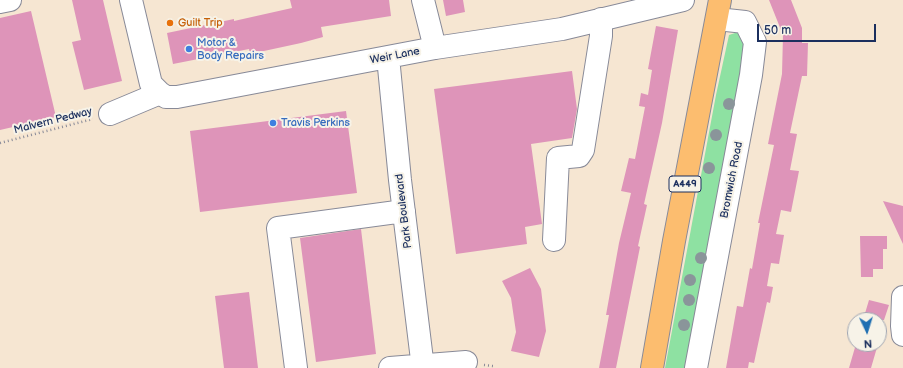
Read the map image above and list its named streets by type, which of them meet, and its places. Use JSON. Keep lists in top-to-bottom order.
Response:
{
  "streets": {
    "main road": ["Bromwich Road", "A449"],
    "street": ["Weir Lane", "Park Boulevard"],
    "path": ["Malvern Pedway"]
  },
  "crossings": [
    ["Weir Lane", "Park Boulevard"]
  ],
  "places": ["Guilt Trip", "Motor & Body Repairs", "Travis Perkins"],
  "scale_bar": "50 m",
  "north": "bottom"
}
